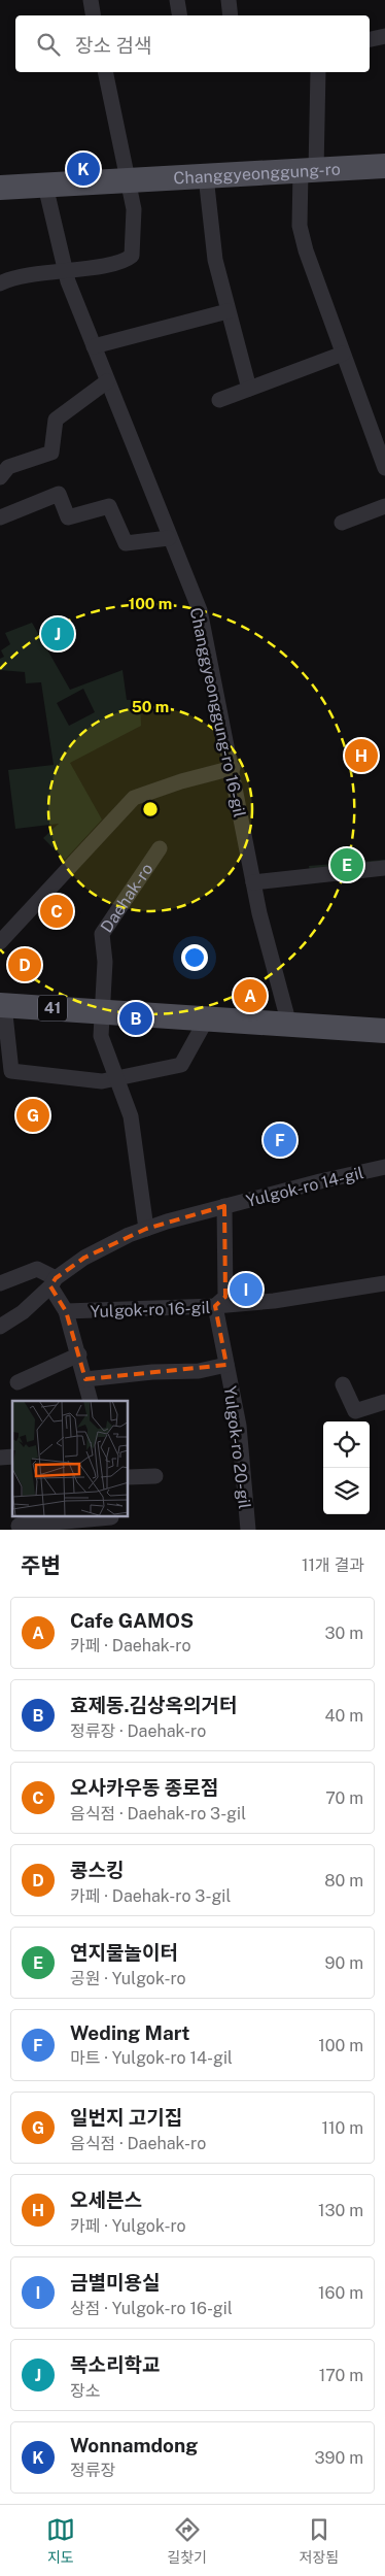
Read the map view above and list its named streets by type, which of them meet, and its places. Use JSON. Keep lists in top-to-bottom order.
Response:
{
  "streets": {
    "main road": ["Changgyeonggung-ro", "41"],
    "street": [
      "Changgyeonggung-ro 16-gil",
      "Daehak-ro",
      "Yulgok-ro 14-gil",
      "Yulgok-ro 16-gil",
      "Yulgok-ro 20-gil"
    ]
  },
  "crossings": [
    ["Changgyeonggung-ro", "Changgyeonggung-ro 16-gil"],
    ["Changgyeonggung-ro 16-gil", "41"],
    ["Daehak-ro", "41"],
    ["Daehak-ro", "Yulgok-ro 14-gil"],
    ["Yulgok-ro 14-gil", "Yulgok-ro 16-gil"],
    ["Yulgok-ro 14-gil", "Yulgok-ro 20-gil"],
    ["Yulgok-ro 16-gil", "Yulgok-ro 20-gil"]
  ],
  "page": {
    "search": "장소 검색",
    "pins": [
      "K",
      "J",
      "H",
      "E",
      "C",
      "D",
      "A",
      "B",
      "G",
      "F",
      "I"
    ],
    "heading": ["주변", "11개 결과"],
    "list": [
      {
        "mark": "A",
        "name": "Cafe GAMOS",
        "note": "카페 · Daehak-ro",
        "value": "30 m"
      },
      {
        "mark": "B",
        "name": "효제동.김상옥의거터",
        "note": "정류장 · Daehak-ro",
        "value": "40 m"
      },
      {
        "mark": "C",
        "name": "오사카우동 종로점",
        "note": "음식점 · Daehak-ro 3-gil",
        "value": "70 m"
      },
      {
        "mark": "D",
        "name": "콩스킹",
        "note": "카페 · Daehak-ro 3-gil",
        "value": "80 m"
      },
      {
        "mark": "E",
        "name": "연지물놀이터",
        "note": "공원 · Yulgok-ro",
        "value": "90 m"
      },
      {
        "mark": "F",
        "name": "Weding Mart",
        "note": "마트 · Yulgok-ro 14-gil",
        "value": "100 m"
      },
      {
        "mark": "G",
        "name": "일번지 고기집",
        "note": "음식점 · Daehak-ro",
        "value": "110 m"
      },
      {
        "mark": "H",
        "name": "오세븐스",
        "note": "카페 · Yulgok-ro",
        "value": "130 m"
      },
      {
        "mark": "I",
        "name": "금별미용실",
        "note": "상점 · Yulgok-ro 16-gil",
        "value": "160 m"
      },
      {
        "mark": "J",
        "name": "목소리학교",
        "note": "장소",
        "value": "170 m"
      },
      {
        "mark": "K",
        "name": "Wonnamdong",
        "note": "정류장",
        "value": "390 m"
      }
    ],
    "nav": ["지도", "길찾기", "저장됨"]
  },
  "rings": ["100 m", "50 m"]
}
